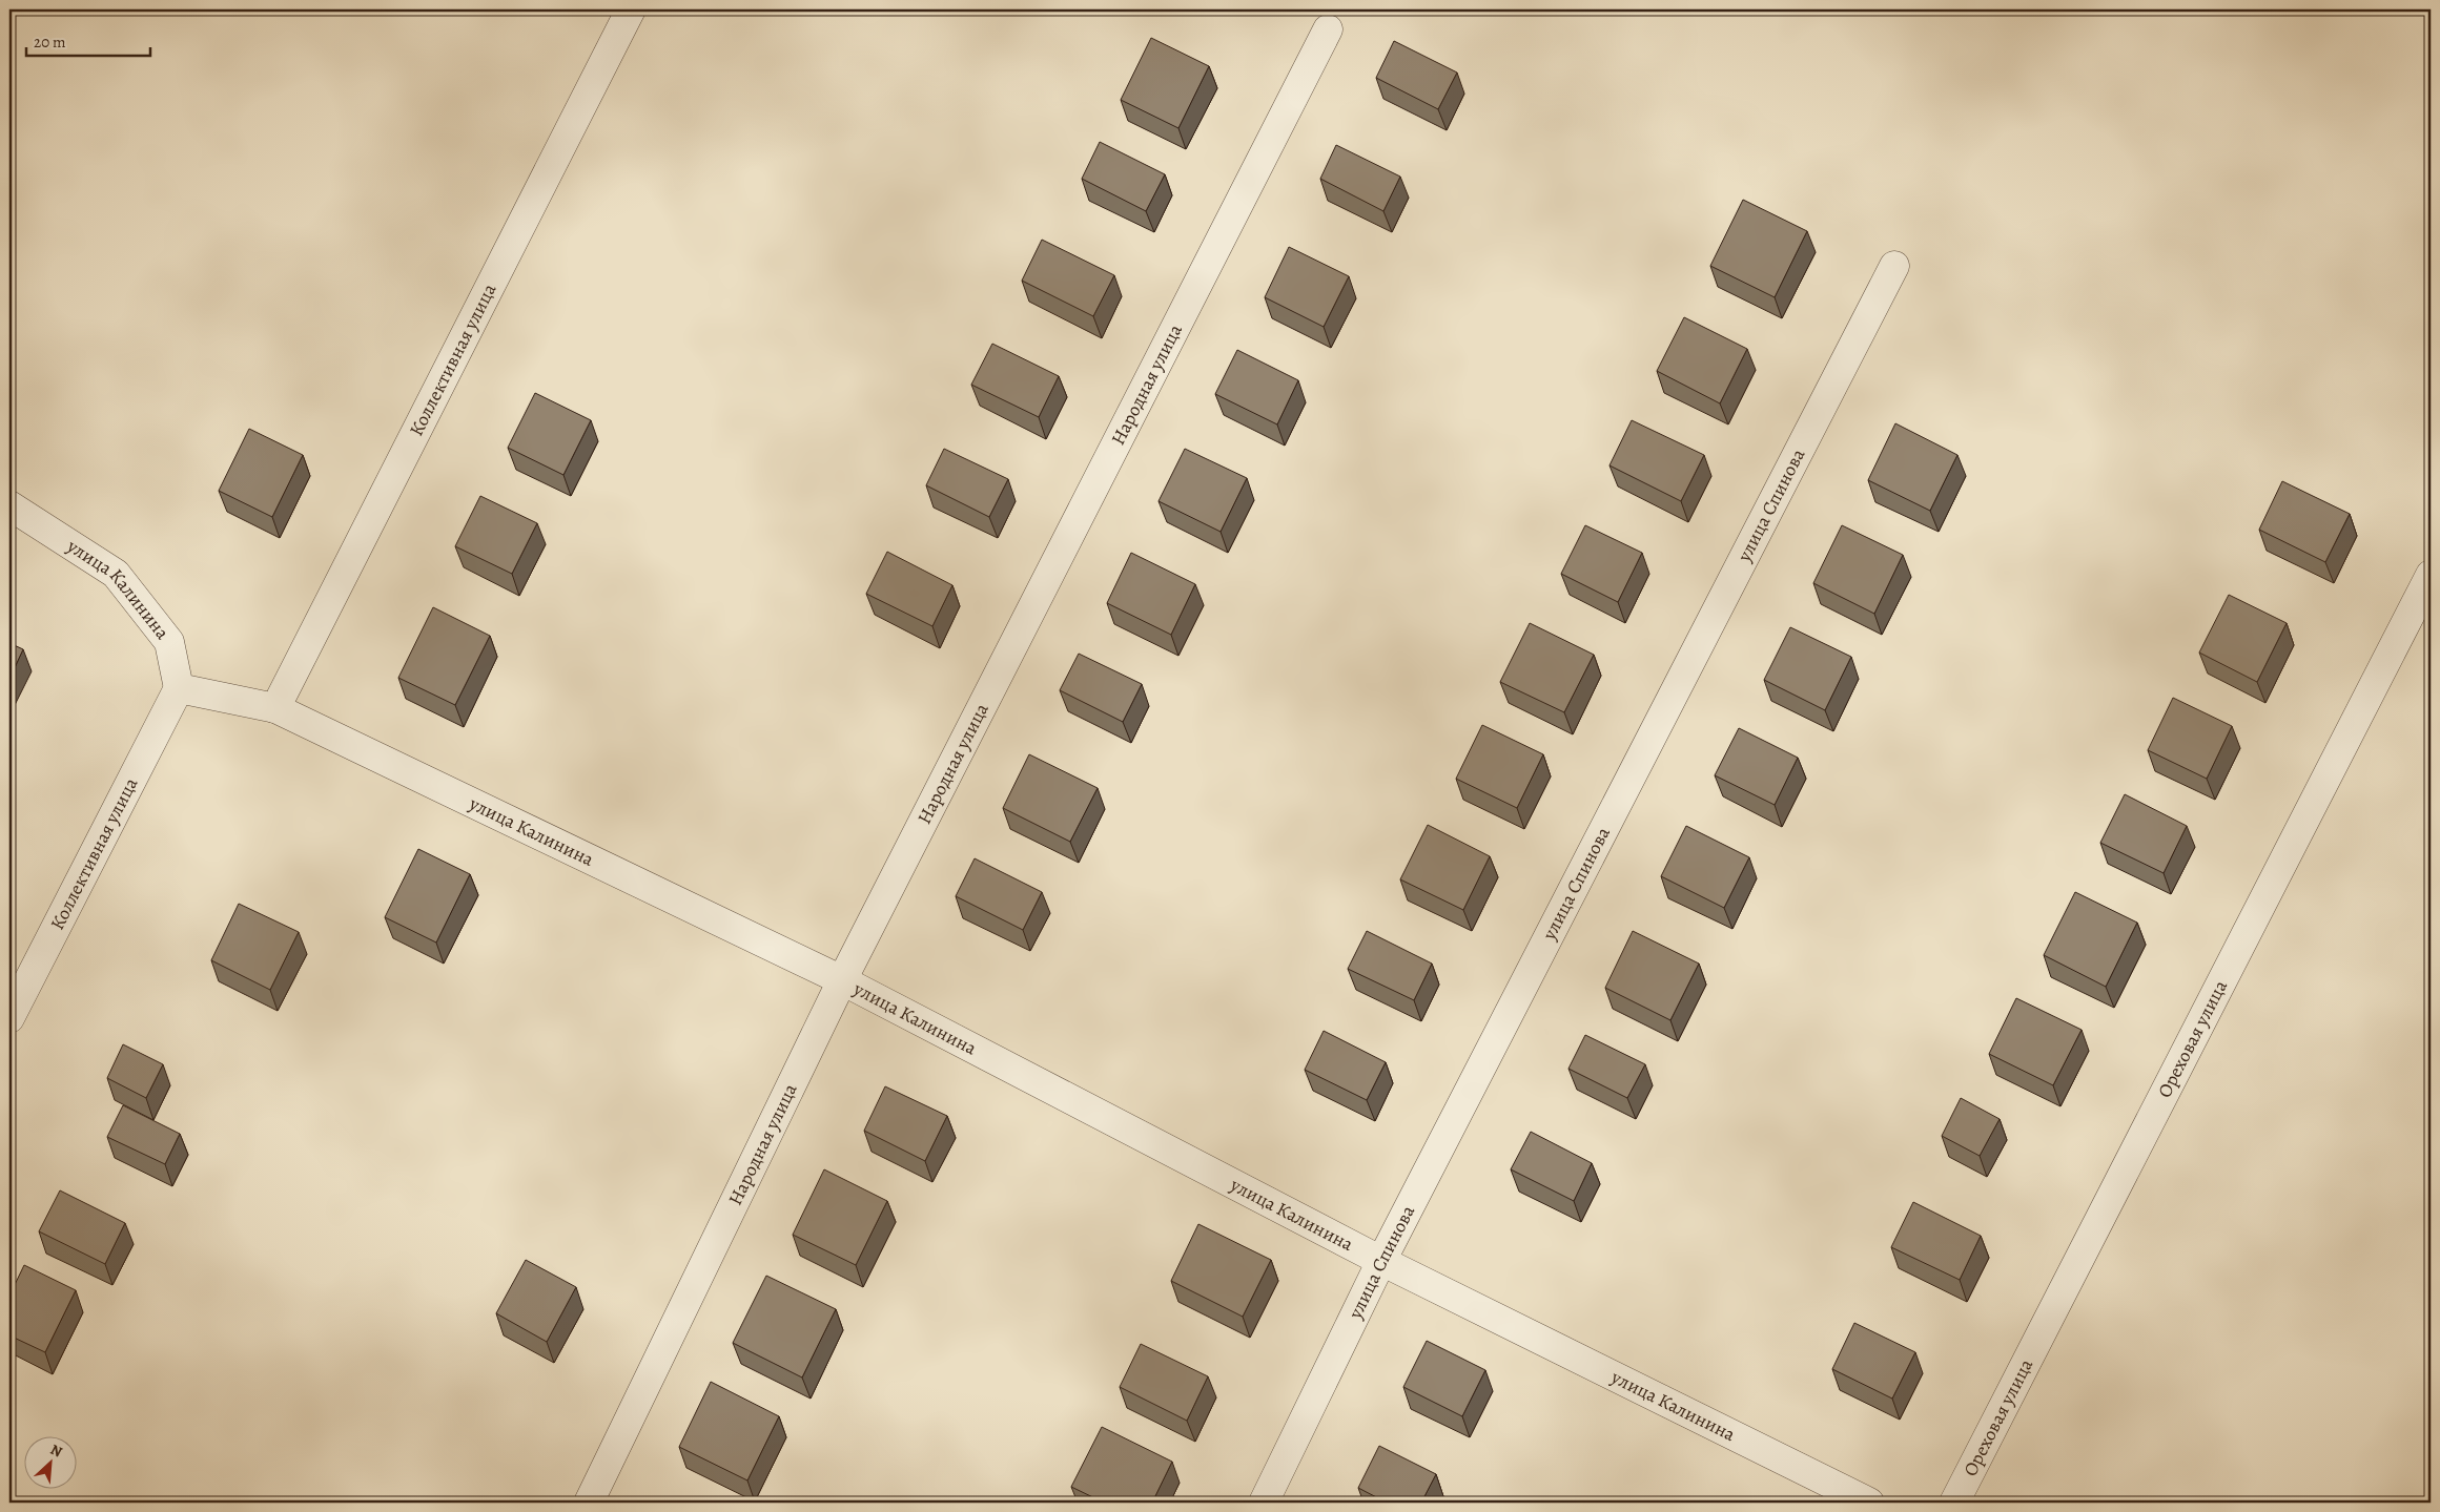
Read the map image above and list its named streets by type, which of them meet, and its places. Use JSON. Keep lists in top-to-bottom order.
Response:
{
  "streets": {
    "street": [
      "Коллективная улица",
      "Народная улица",
      "улица Спинова",
      "улица Калинина",
      "Ореховая улица"
    ]
  },
  "crossings": [
    ["Коллективная улица", "улица Калинина"],
    ["Народная улица", "улица Калинина"],
    ["улица Спинова", "улица Калинина"]
  ],
  "scale_bar": "20 m",
  "north": "top right"
}
